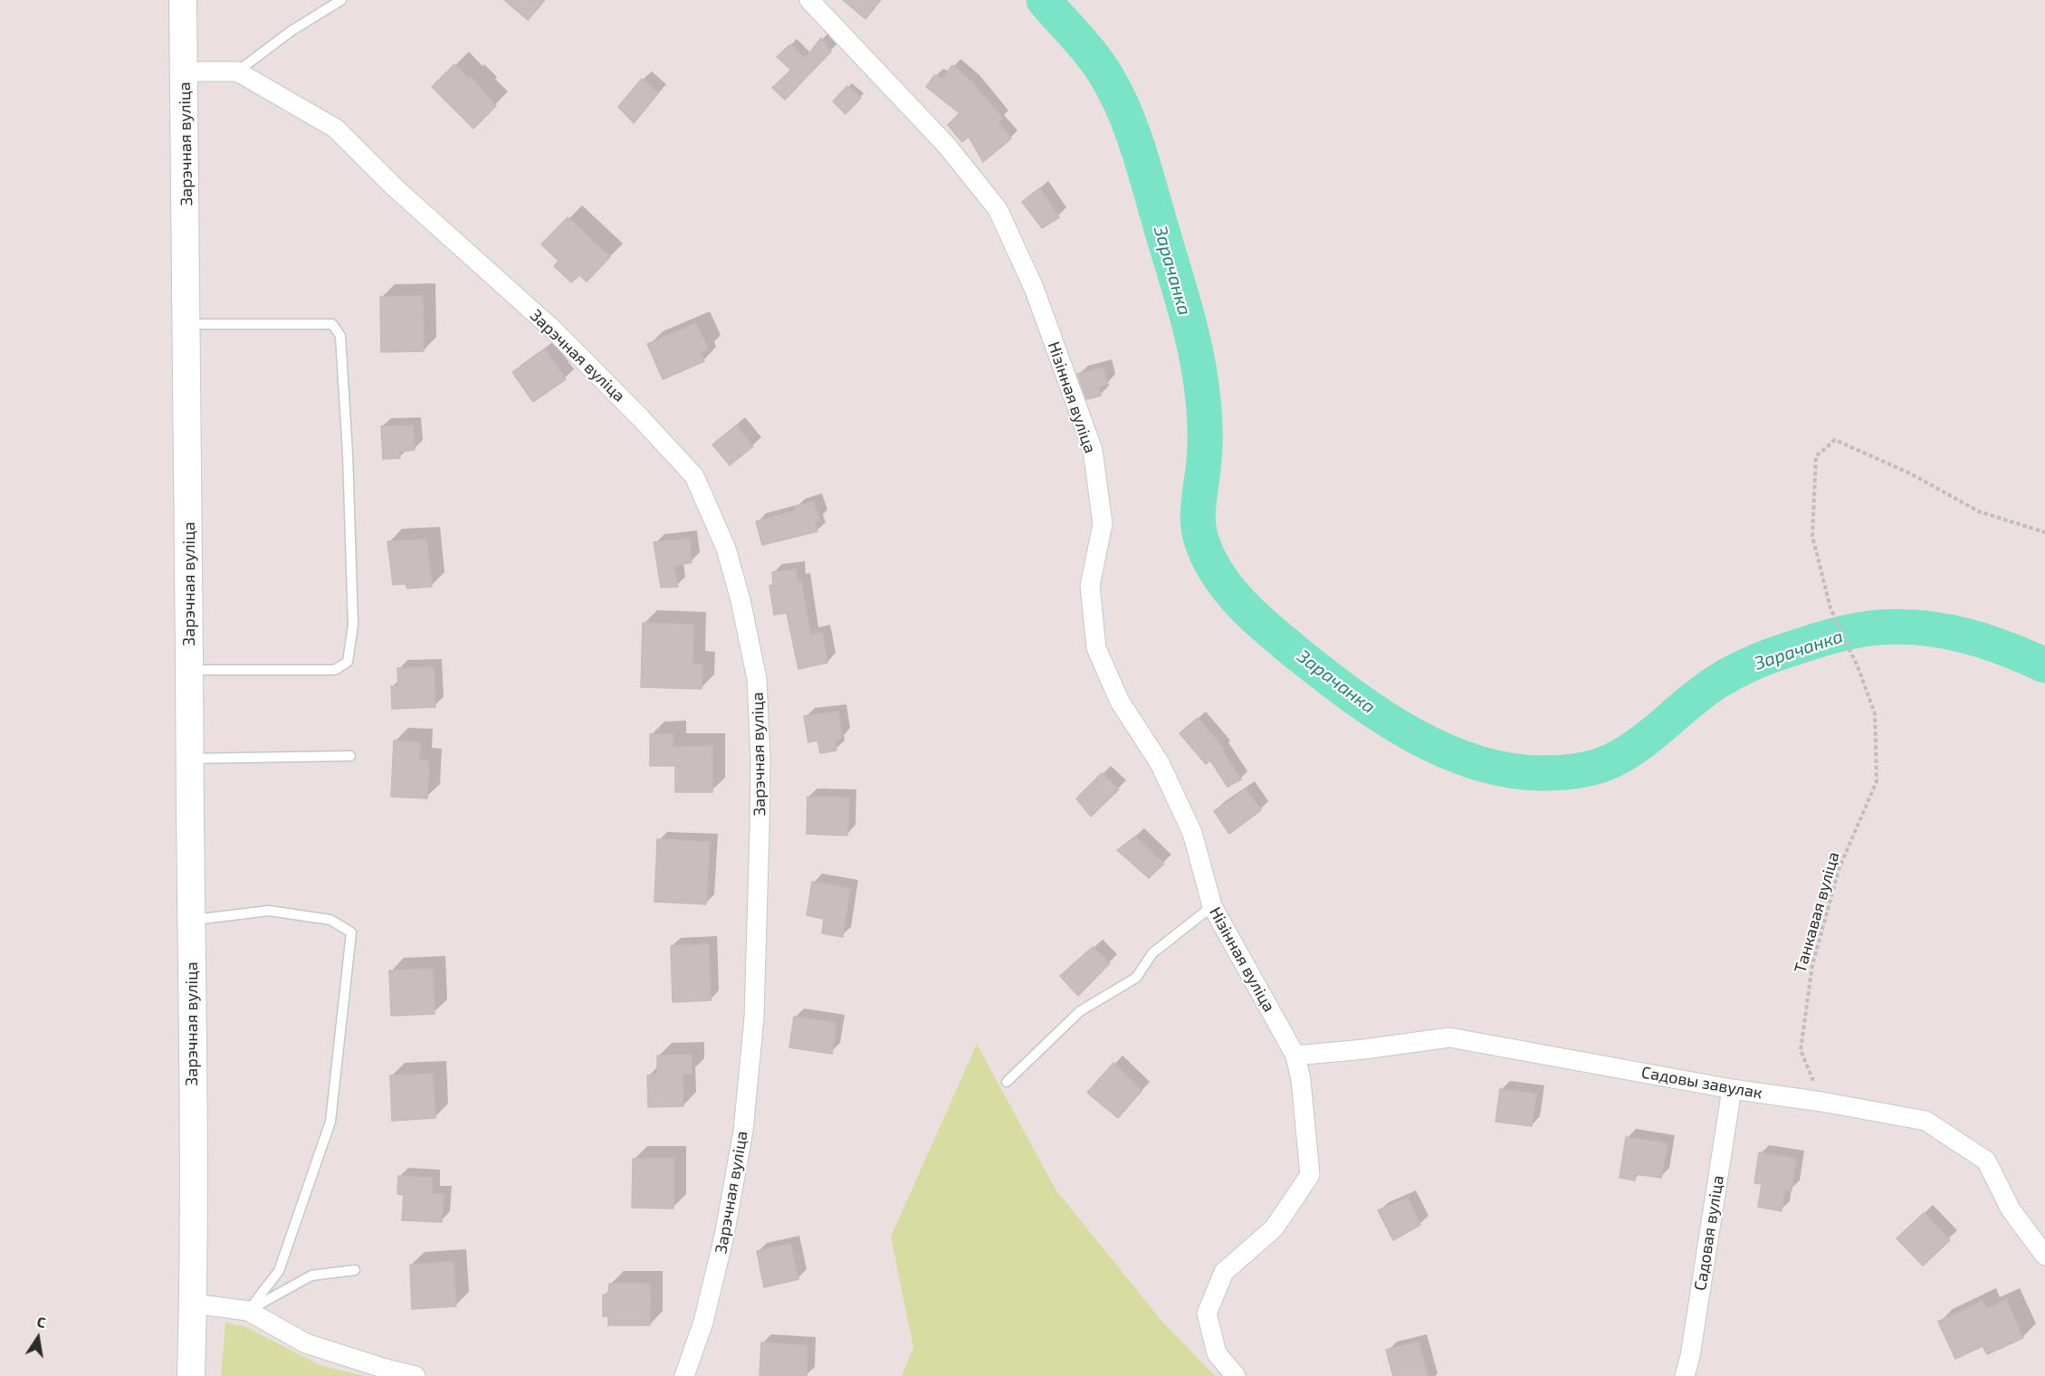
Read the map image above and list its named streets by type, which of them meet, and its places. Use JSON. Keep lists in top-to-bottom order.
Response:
{
  "streets": {
    "street": [
      "Зарэчная вуліца",
      "Нізінная вуліца",
      "Садовы завулак",
      "Садовая вуліца"
    ],
    "path": ["Танкавая вуліца"]
  },
  "crossings": [
    ["Нізінная вуліца", "Садовы завулак"],
    ["Танкавая вуліца", "Садовы завулак"],
    ["Садовы завулак", "Садовая вуліца"]
  ],
  "water": ["Зарачанка"],
  "north": "top"
}
